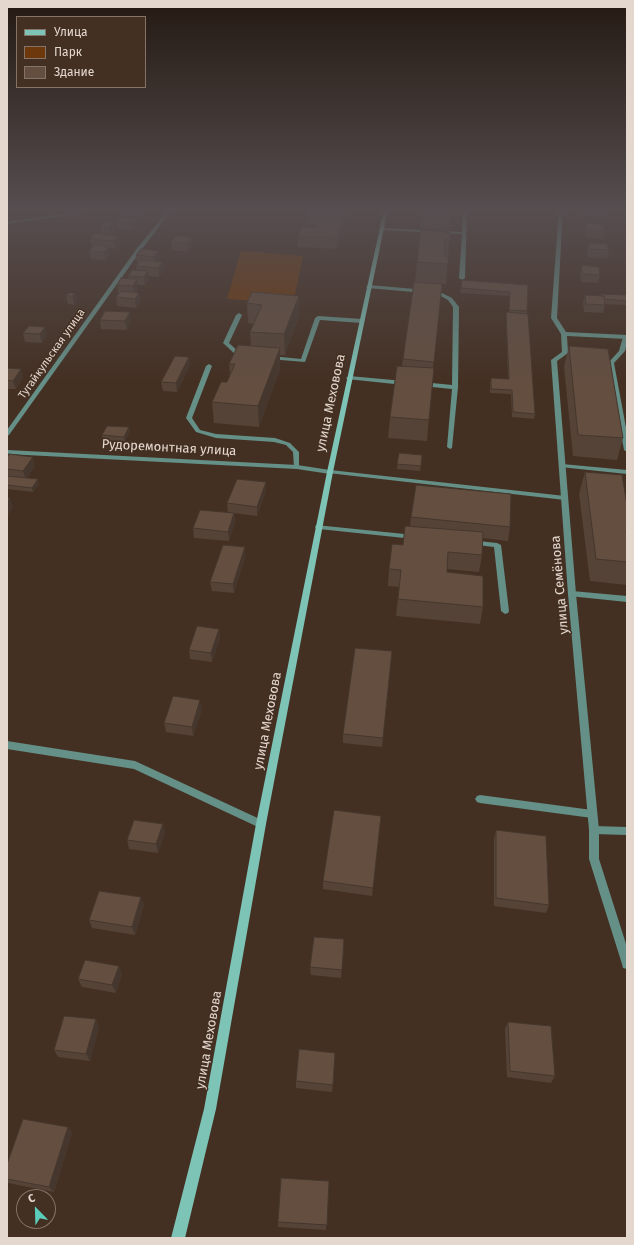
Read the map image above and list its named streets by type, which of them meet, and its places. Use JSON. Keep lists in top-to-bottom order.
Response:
{
  "streets": {
    "street": [
      "Тугайкульская улица",
      "улица Меховова",
      "Рудоремонтная улица",
      "улица Семёнова"
    ]
  },
  "crossings": [
    ["улица Меховова", "Рудоремонтная улица"],
    ["Рудоремонтная улица", "улица Семёнова"]
  ],
  "legend": ["Улица", "Парк", "Здание"],
  "north": "top left"
}
